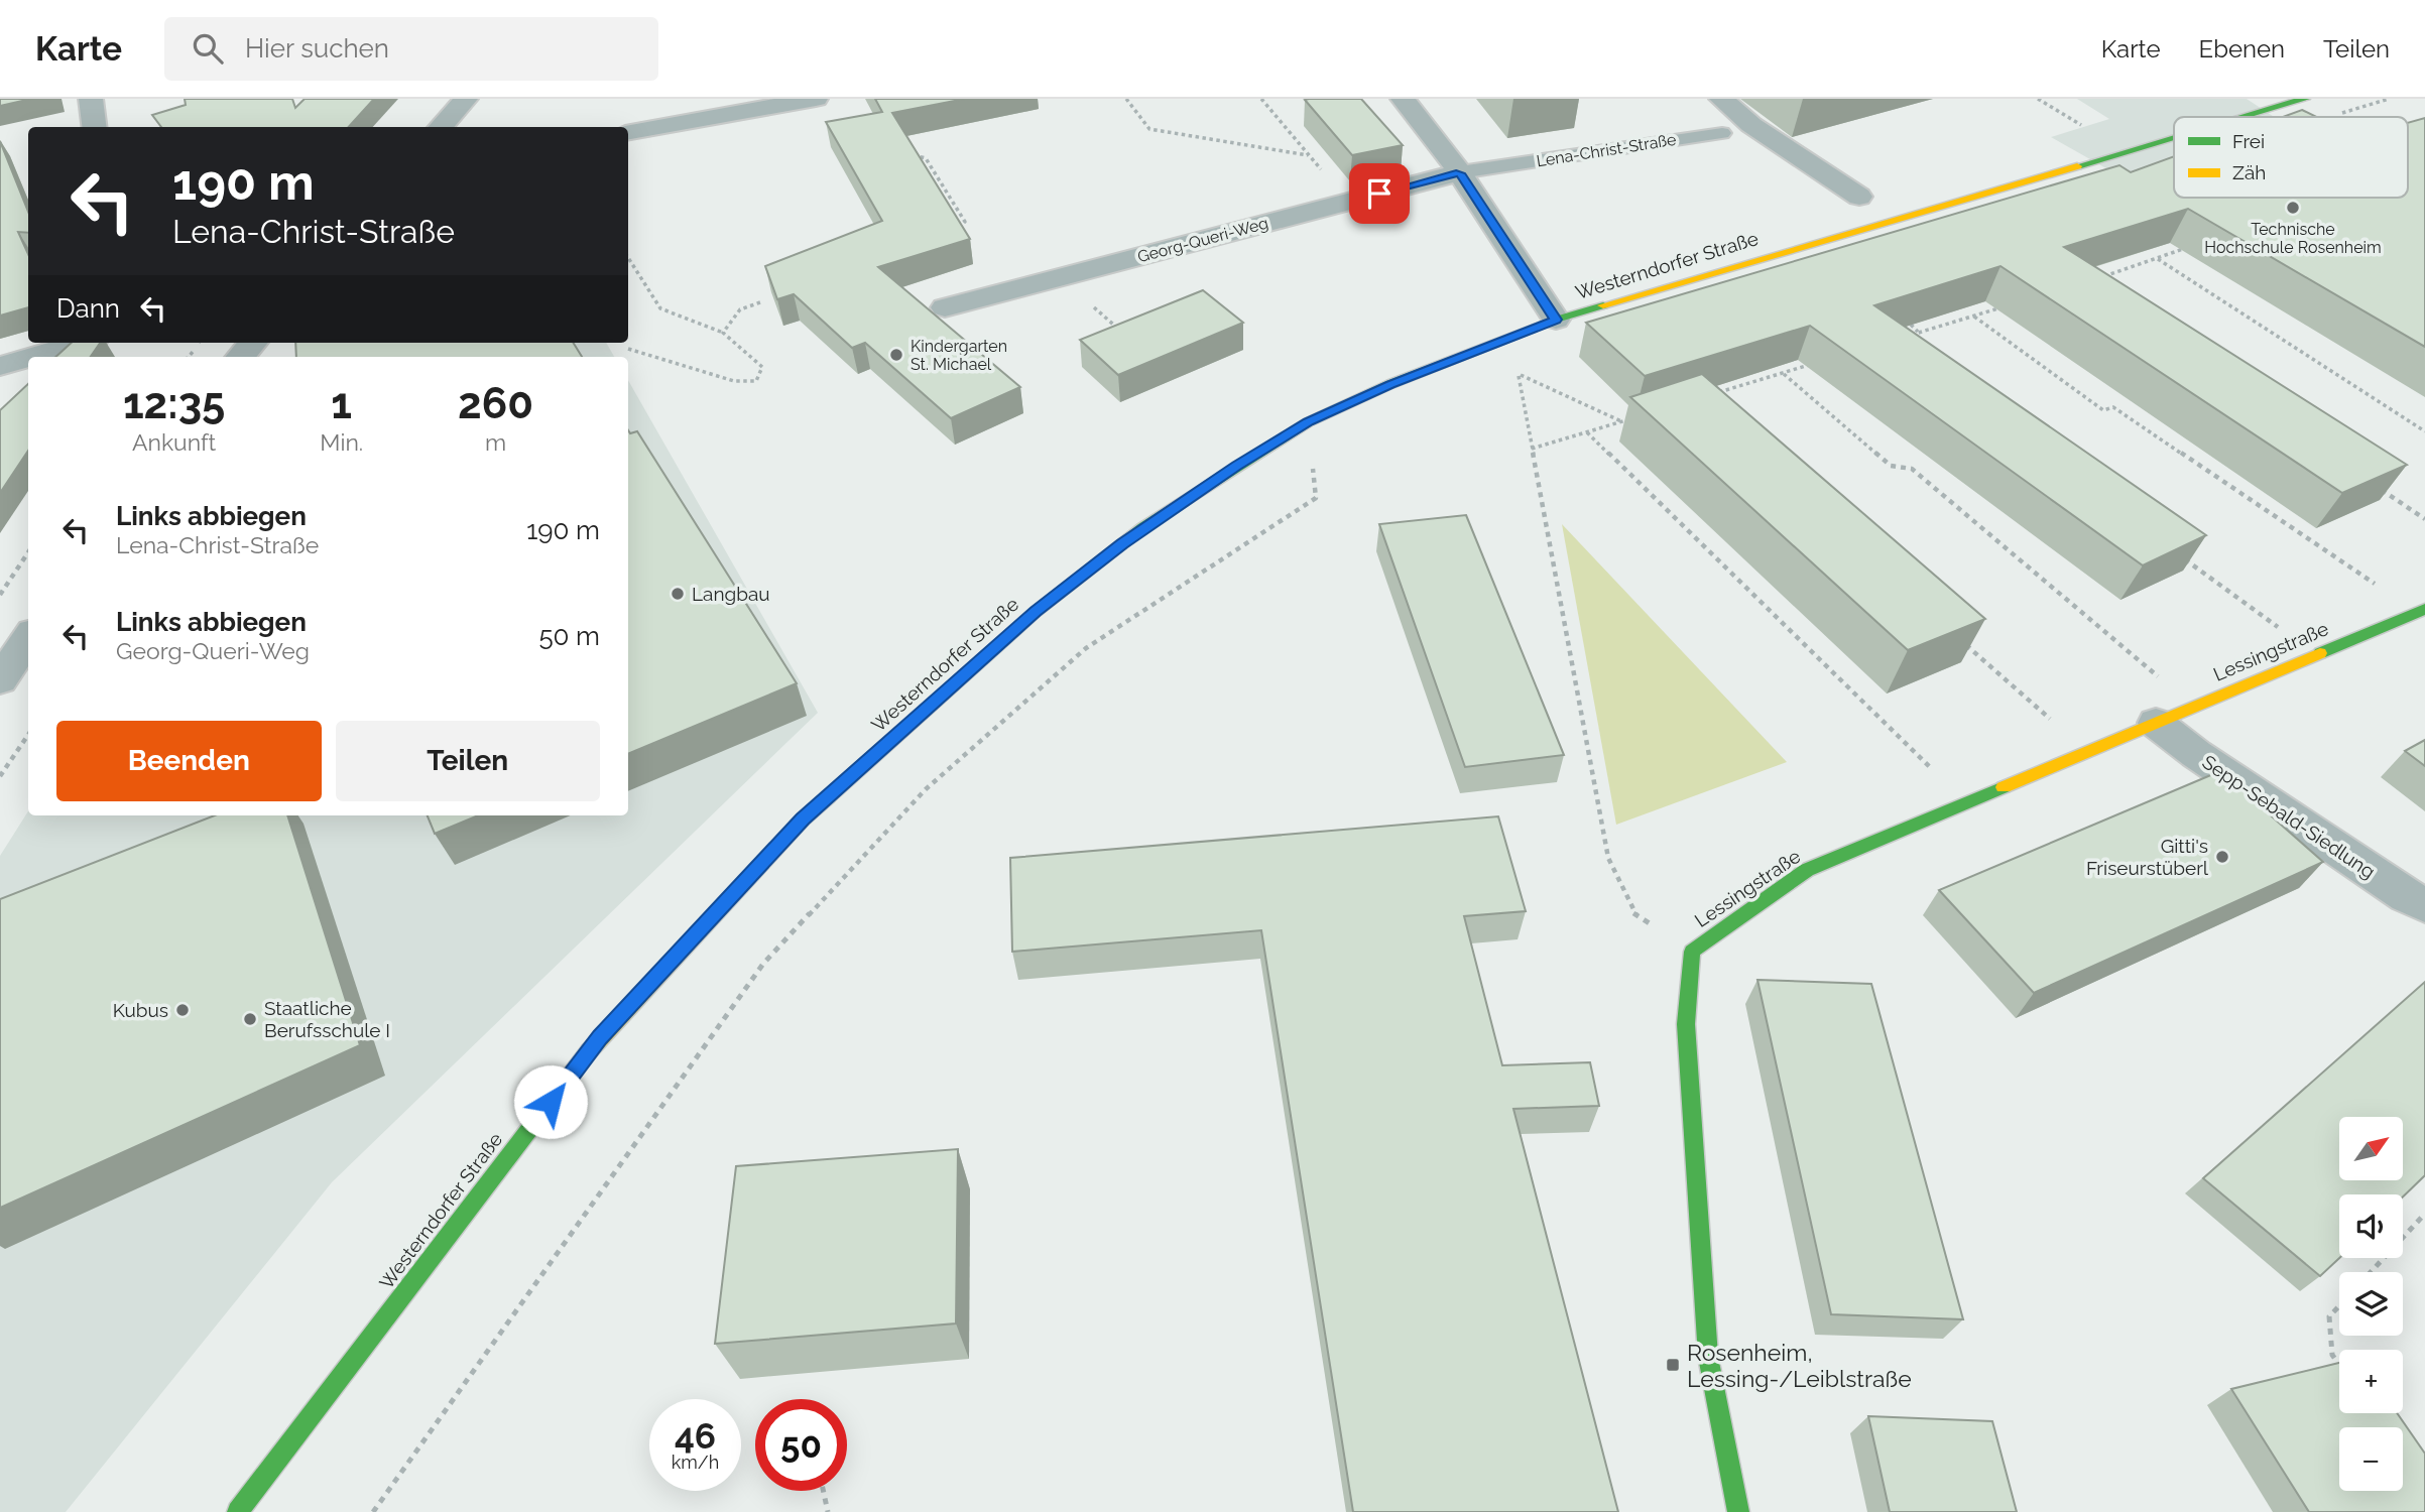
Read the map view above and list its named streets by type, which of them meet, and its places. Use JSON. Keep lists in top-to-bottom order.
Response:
{
  "streets": {
    "main road": ["Westerndorfer Straße", "Lessingstraße"],
    "street": ["Lena-Christ-Straße", "Georg-Queri-Weg", "Sepp-Sebald-Siedlung"]
  },
  "crossings": [
    ["Lena-Christ-Straße", "Georg-Queri-Weg"],
    ["Lessingstraße", "Sepp-Sebald-Siedlung"]
  ],
  "places": {
    "other": [
      "Technische Hochschule Rosenheim",
      "Kindergarten St. Michael",
      "Langbau",
      "Gitti's Friseurstüberl",
      "Kubus",
      "Staatliche Berufsschule I"
    ],
    "transit": ["Rosenheim, Lessing-/Leiblstraße"]
  },
  "legend": ["Frei", "Zäh"],
  "north": "top right",
  "page": {
    "header": "Karte",
    "search": "Hier suchen",
    "nav": ["Karte", "Ebenen", "Teilen"],
    "turn": ["190 m", "Lena-Christ-Straße"],
    "then": "Dann",
    "eta": [
      "12:35",
      "Ankunft",
      "1",
      "Min.",
      "260",
      "m"
    ],
    "list": [
      {
        "name": "Links abbiegen",
        "note": "Lena-Christ-Straße",
        "value": "190 m"
      },
      {
        "name": "Links abbiegen",
        "note": "Georg-Queri-Weg",
        "value": "50 m"
      }
    ],
    "buttons": ["Beenden", "Teilen"],
    "map_buttons": ["+", "−"],
    "speed": "46 km/h",
    "limit": "50"
  }
}
